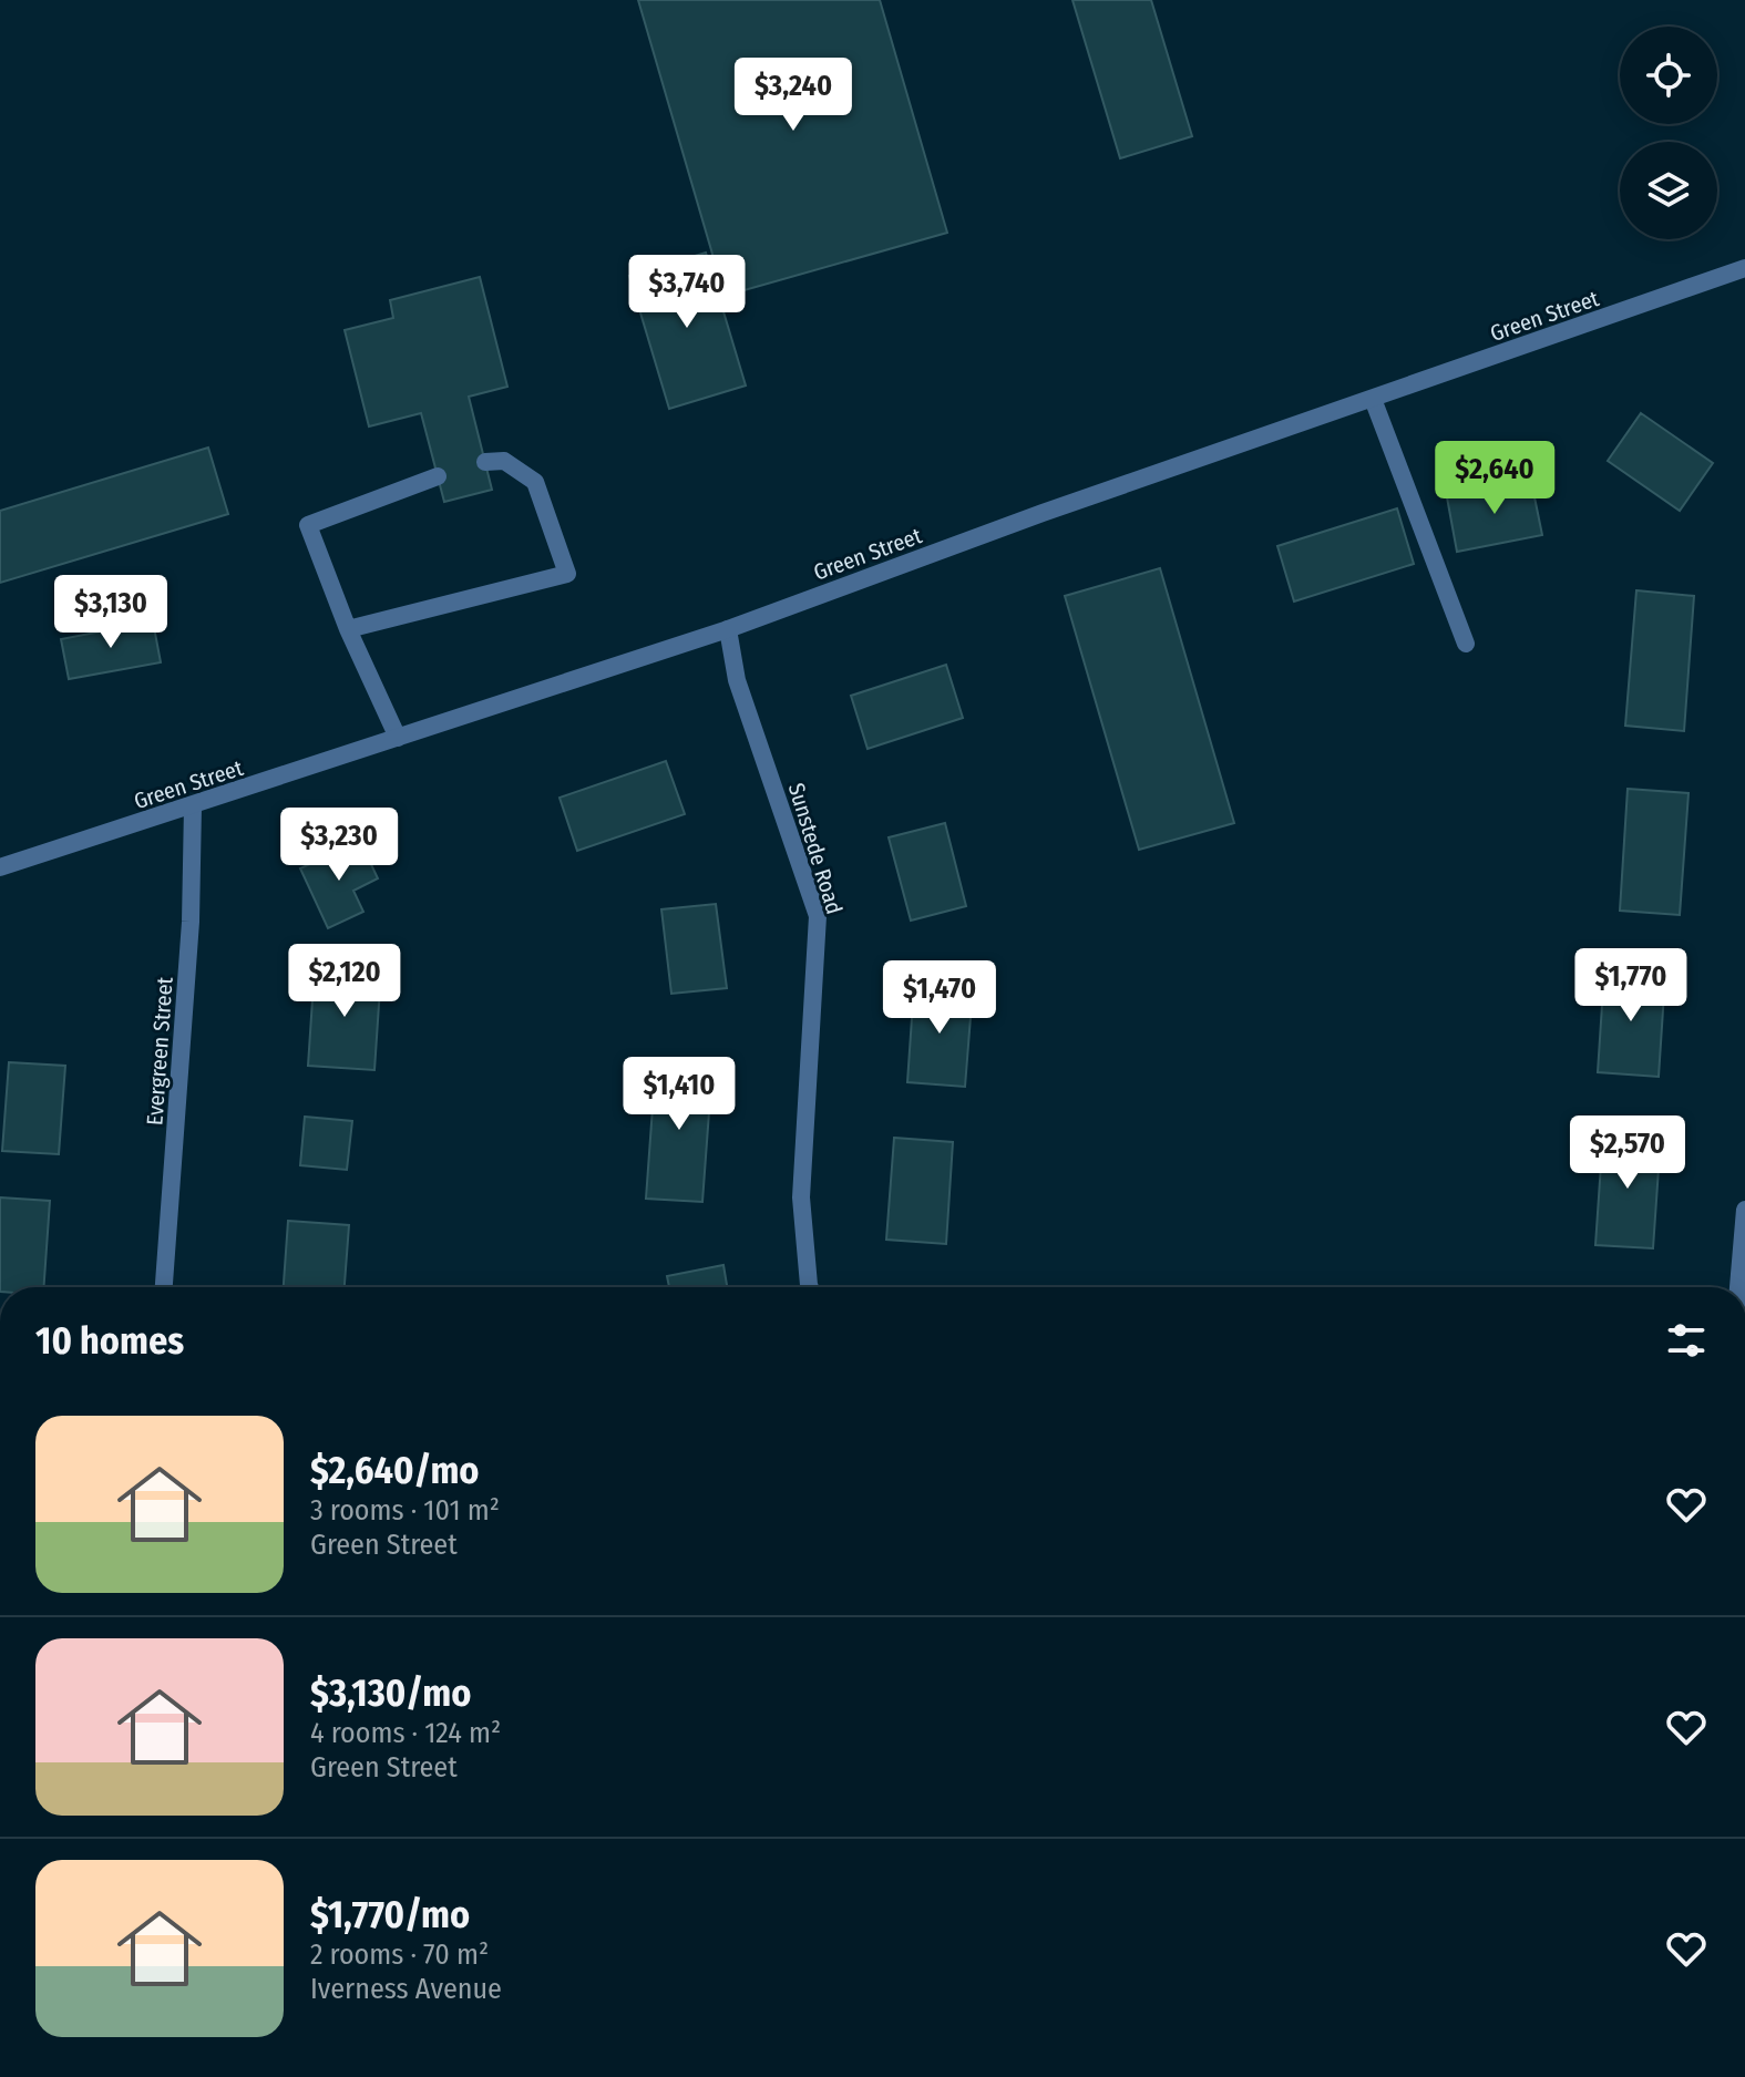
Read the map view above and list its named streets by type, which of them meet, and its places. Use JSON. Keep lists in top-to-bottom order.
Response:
{
  "streets": {
    "street": ["Green Street", "Sunstede Road", "Evergreen Street"]
  },
  "crossings": [
    ["Green Street", "Sunstede Road"],
    ["Green Street", "Evergreen Street"]
  ],
  "page": {
    "price": [
      "$3,240",
      "$3,740",
      "$2,640",
      "$3,130",
      "$3,230",
      "$2,120",
      "$1,770",
      "$1,470",
      "$1,410",
      "$2,570"
    ],
    "heading": "10 homes",
    "list": [
      {
        "name": "$2,640/mo",
        "note": "3 rooms · 101 m² · Green Street"
      },
      {
        "name": "$3,130/mo",
        "note": "4 rooms · 124 m² · Green Street"
      },
      {
        "name": "$1,770/mo",
        "note": "2 rooms · 70 m² · Iverness Avenue"
      }
    ]
  }
}
